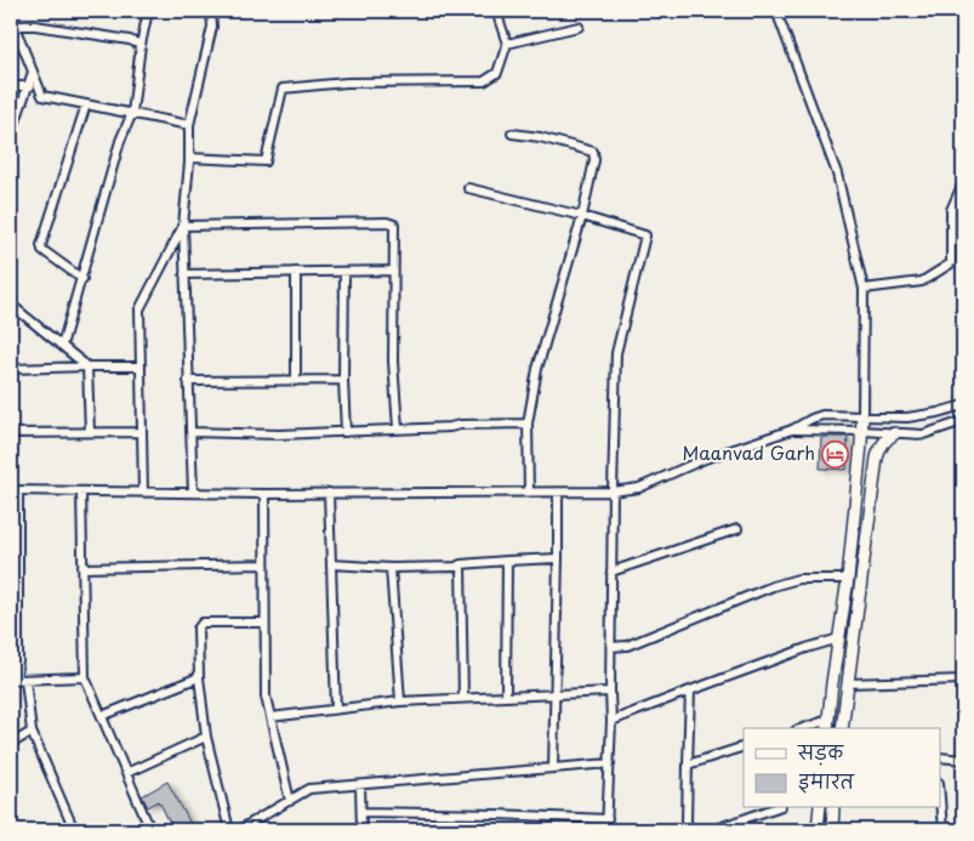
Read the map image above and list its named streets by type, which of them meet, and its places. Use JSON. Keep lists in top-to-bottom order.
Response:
{
  "places": {
    "hotel": ["Maanvad Garh"]
  },
  "legend": ["सड़क", "इमारत"]
}
